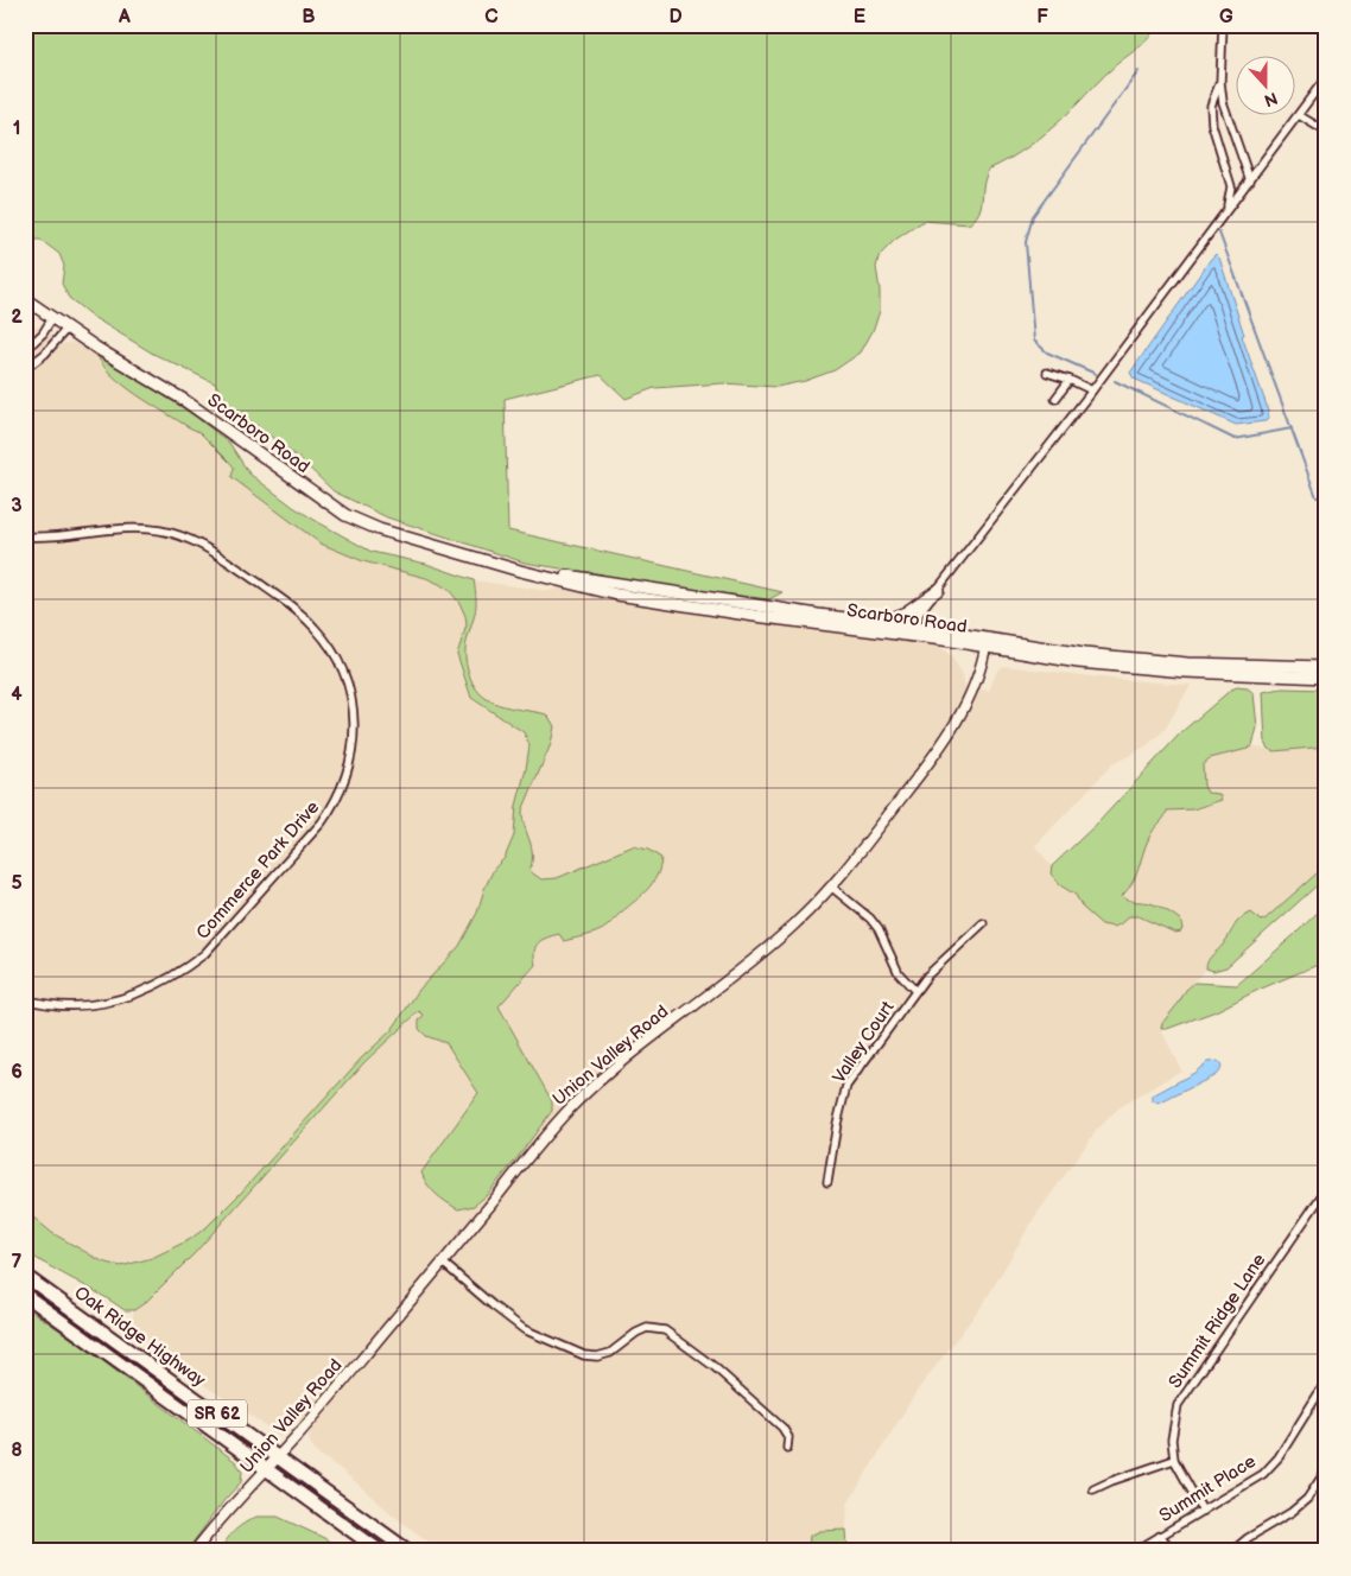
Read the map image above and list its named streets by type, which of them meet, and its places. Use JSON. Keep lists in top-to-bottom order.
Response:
{
  "streets": {
    "highway": ["Oak Ridge Highway", "SR 62"],
    "main road": ["Scarboro Road"],
    "street": [
      "Commerce Park Drive",
      "Valley Court",
      "Union Valley Road",
      "Summit Ridge Lane",
      "Summit Place"
    ]
  },
  "crossings": [
    ["Scarboro Road", "Union Valley Road"],
    ["Union Valley Road", "Oak Ridge Highway"],
    ["Summit Ridge Lane", "Summit Place"]
  ],
  "north": "bottom",
  "grid": {
    "columns": [
      "A",
      "B",
      "C",
      "D",
      "E",
      "F",
      "G"
    ],
    "rows": [
      "1",
      "2",
      "3",
      "4",
      "5",
      "6",
      "7",
      "8"
    ]
  }
}
